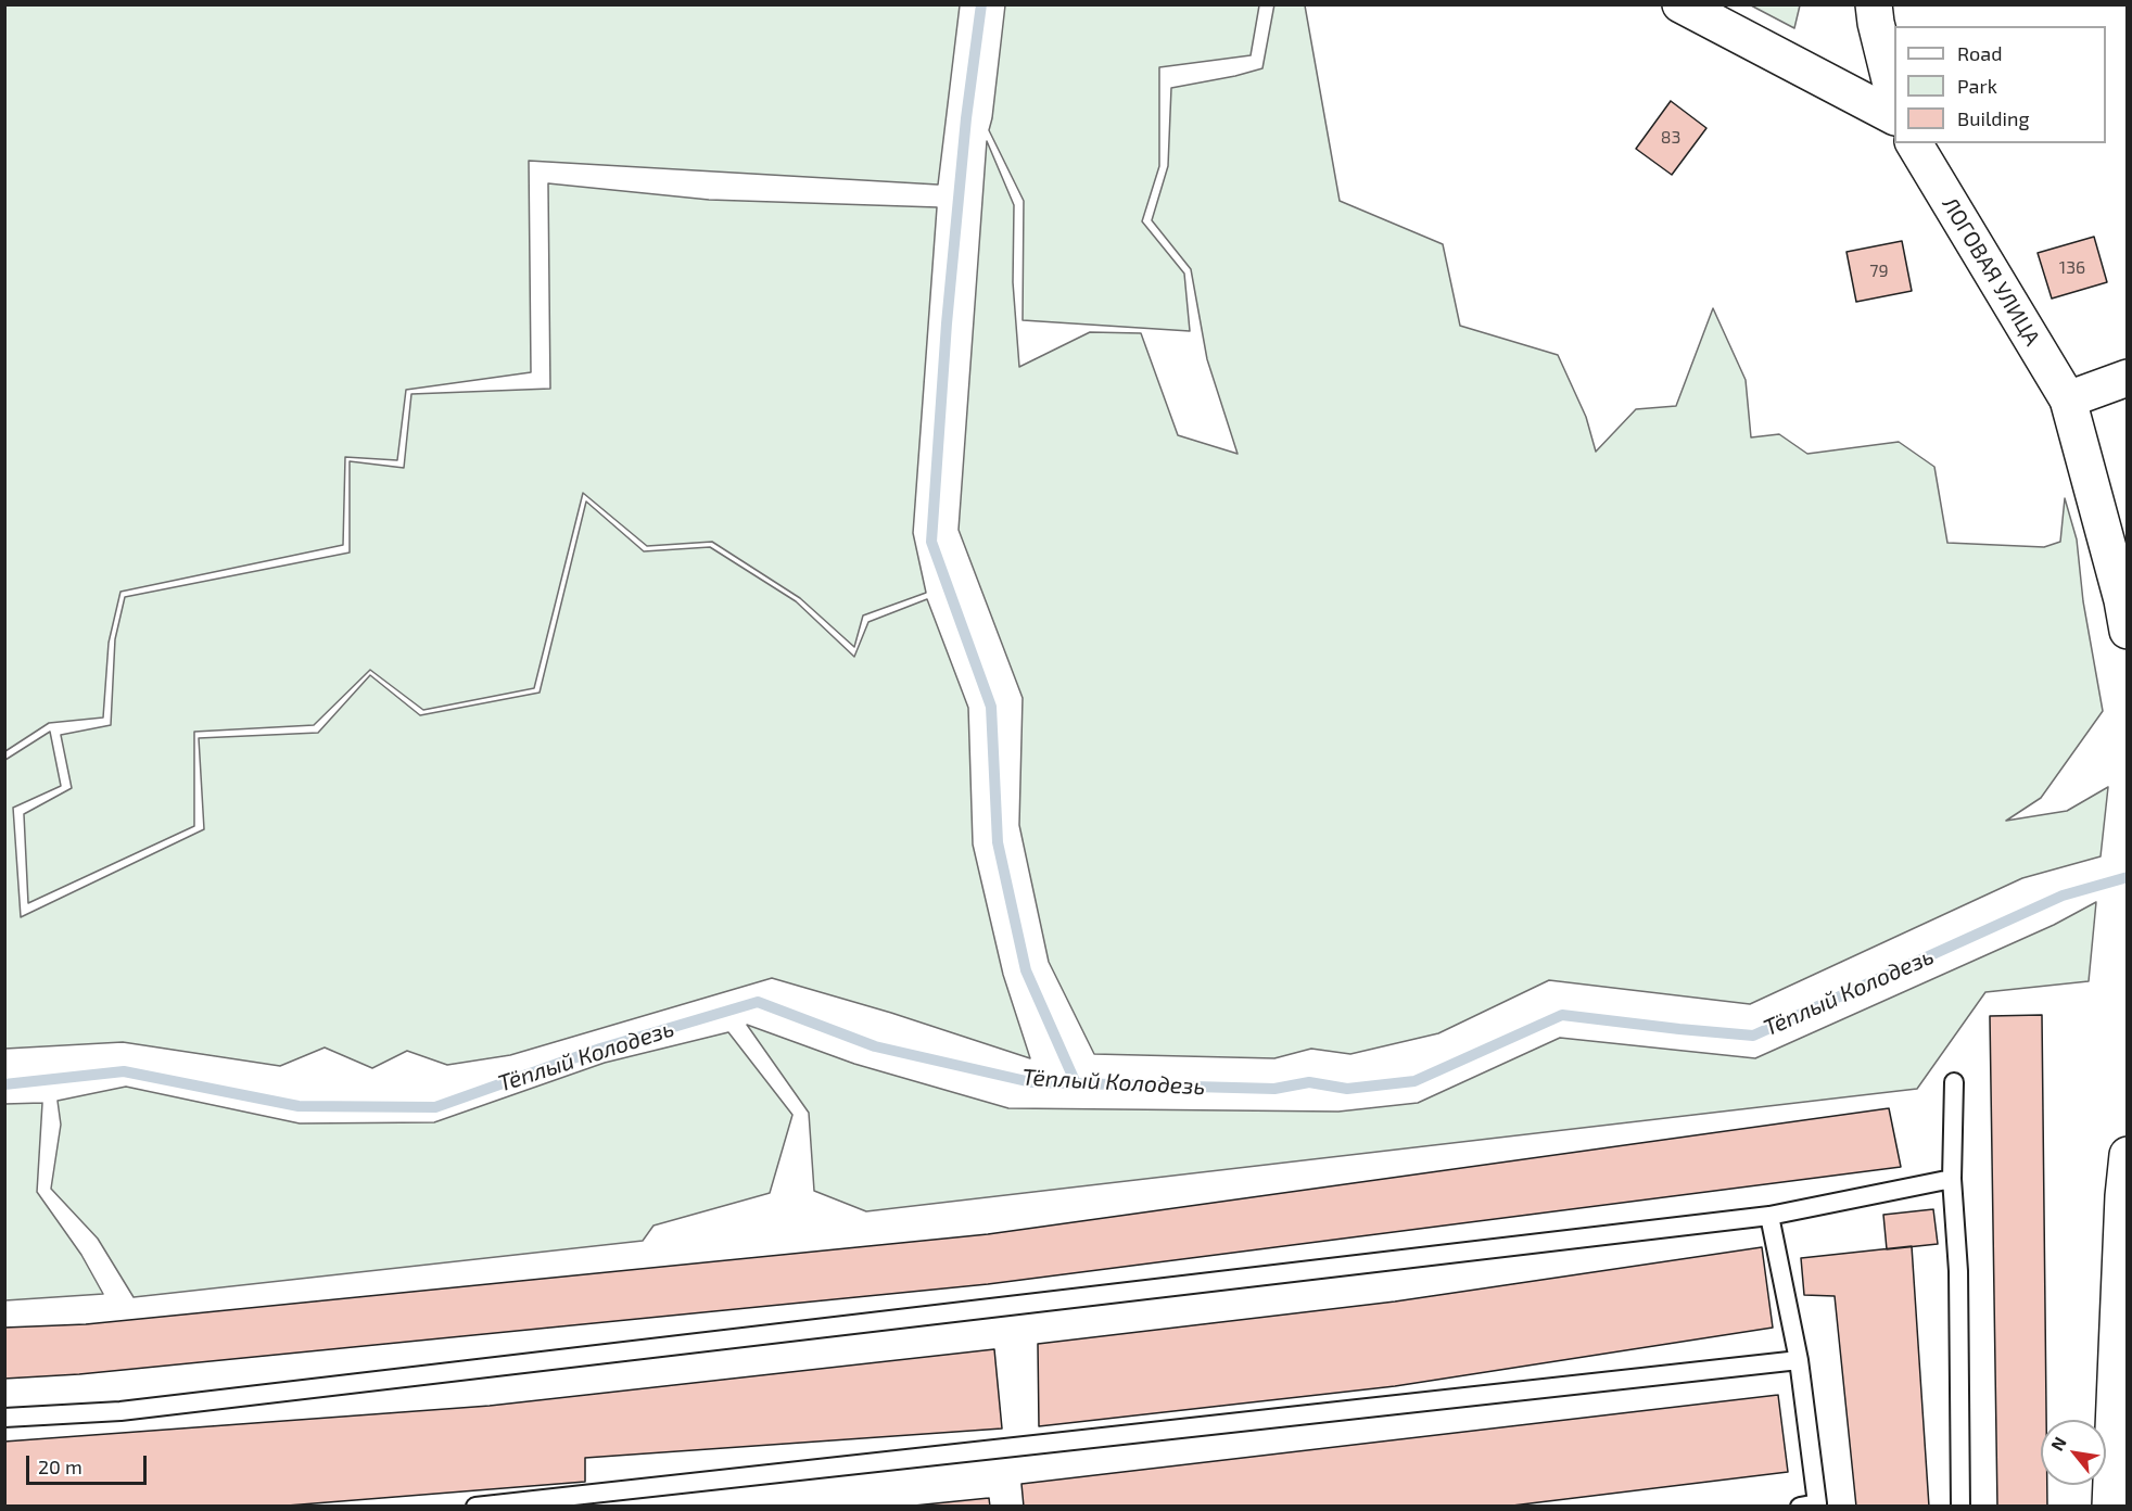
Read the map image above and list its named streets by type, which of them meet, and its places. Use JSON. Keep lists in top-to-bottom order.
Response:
{
  "streets": {
    "street": ["ЛОГОВАЯ УЛИЦА"]
  },
  "water": ["Тёплый Колодезь"],
  "house_numbers": ["83", "136", "79"],
  "legend": ["Road", "Park", "Building"],
  "scale_bar": "20 m",
  "north": "top left"
}
